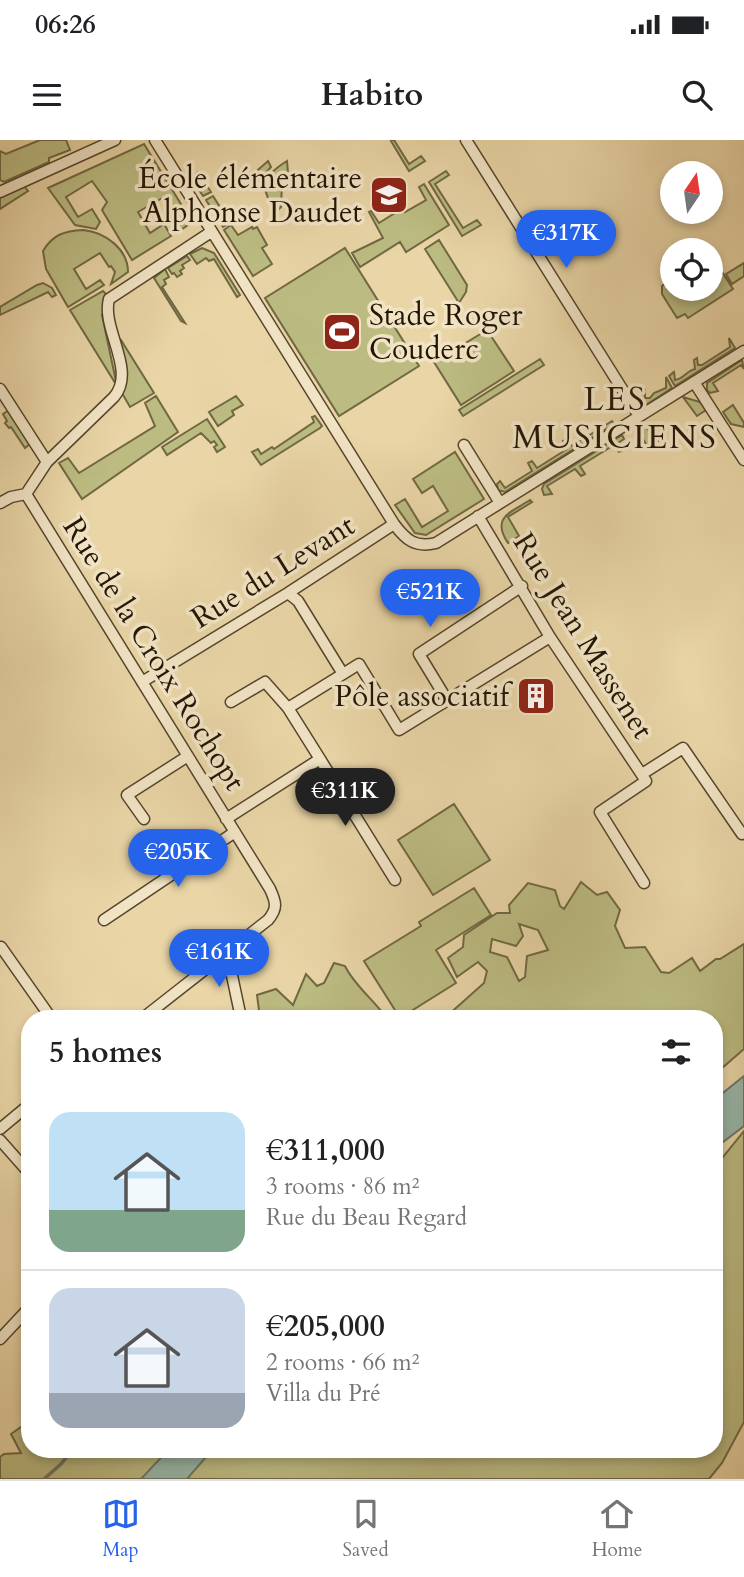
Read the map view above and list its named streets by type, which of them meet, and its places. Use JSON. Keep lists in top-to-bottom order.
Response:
{
  "streets": {
    "street": ["Rue du Levant", "Rue Jean Massenet", "Rue de la Croix Rochopt"]
  },
  "crossings": [
    ["Rue du Levant", "Rue de la Croix Rochopt"]
  ],
  "districts": ["LES MUSICIENS"],
  "places": {
    "school or university": ["École élémentaire Alphonse Daudet"],
    "sports": ["Stade Roger Couderc"],
    "building": ["Pôle associatif"]
  },
  "north": "top",
  "page": {
    "status": "06:26",
    "header": "Habito",
    "price": [
      "€317K",
      "€521K",
      "€311K",
      "€205K",
      "€161K"
    ],
    "heading": "5 homes",
    "list": [
      {
        "name": "€311,000",
        "note": "3 rooms · 86 m² · Rue du Beau Regard"
      },
      {
        "name": "€205,000",
        "note": "2 rooms · 66 m² · Villa du Pré"
      }
    ],
    "tabs": ["Map", "Saved", "Home"]
  }
}
